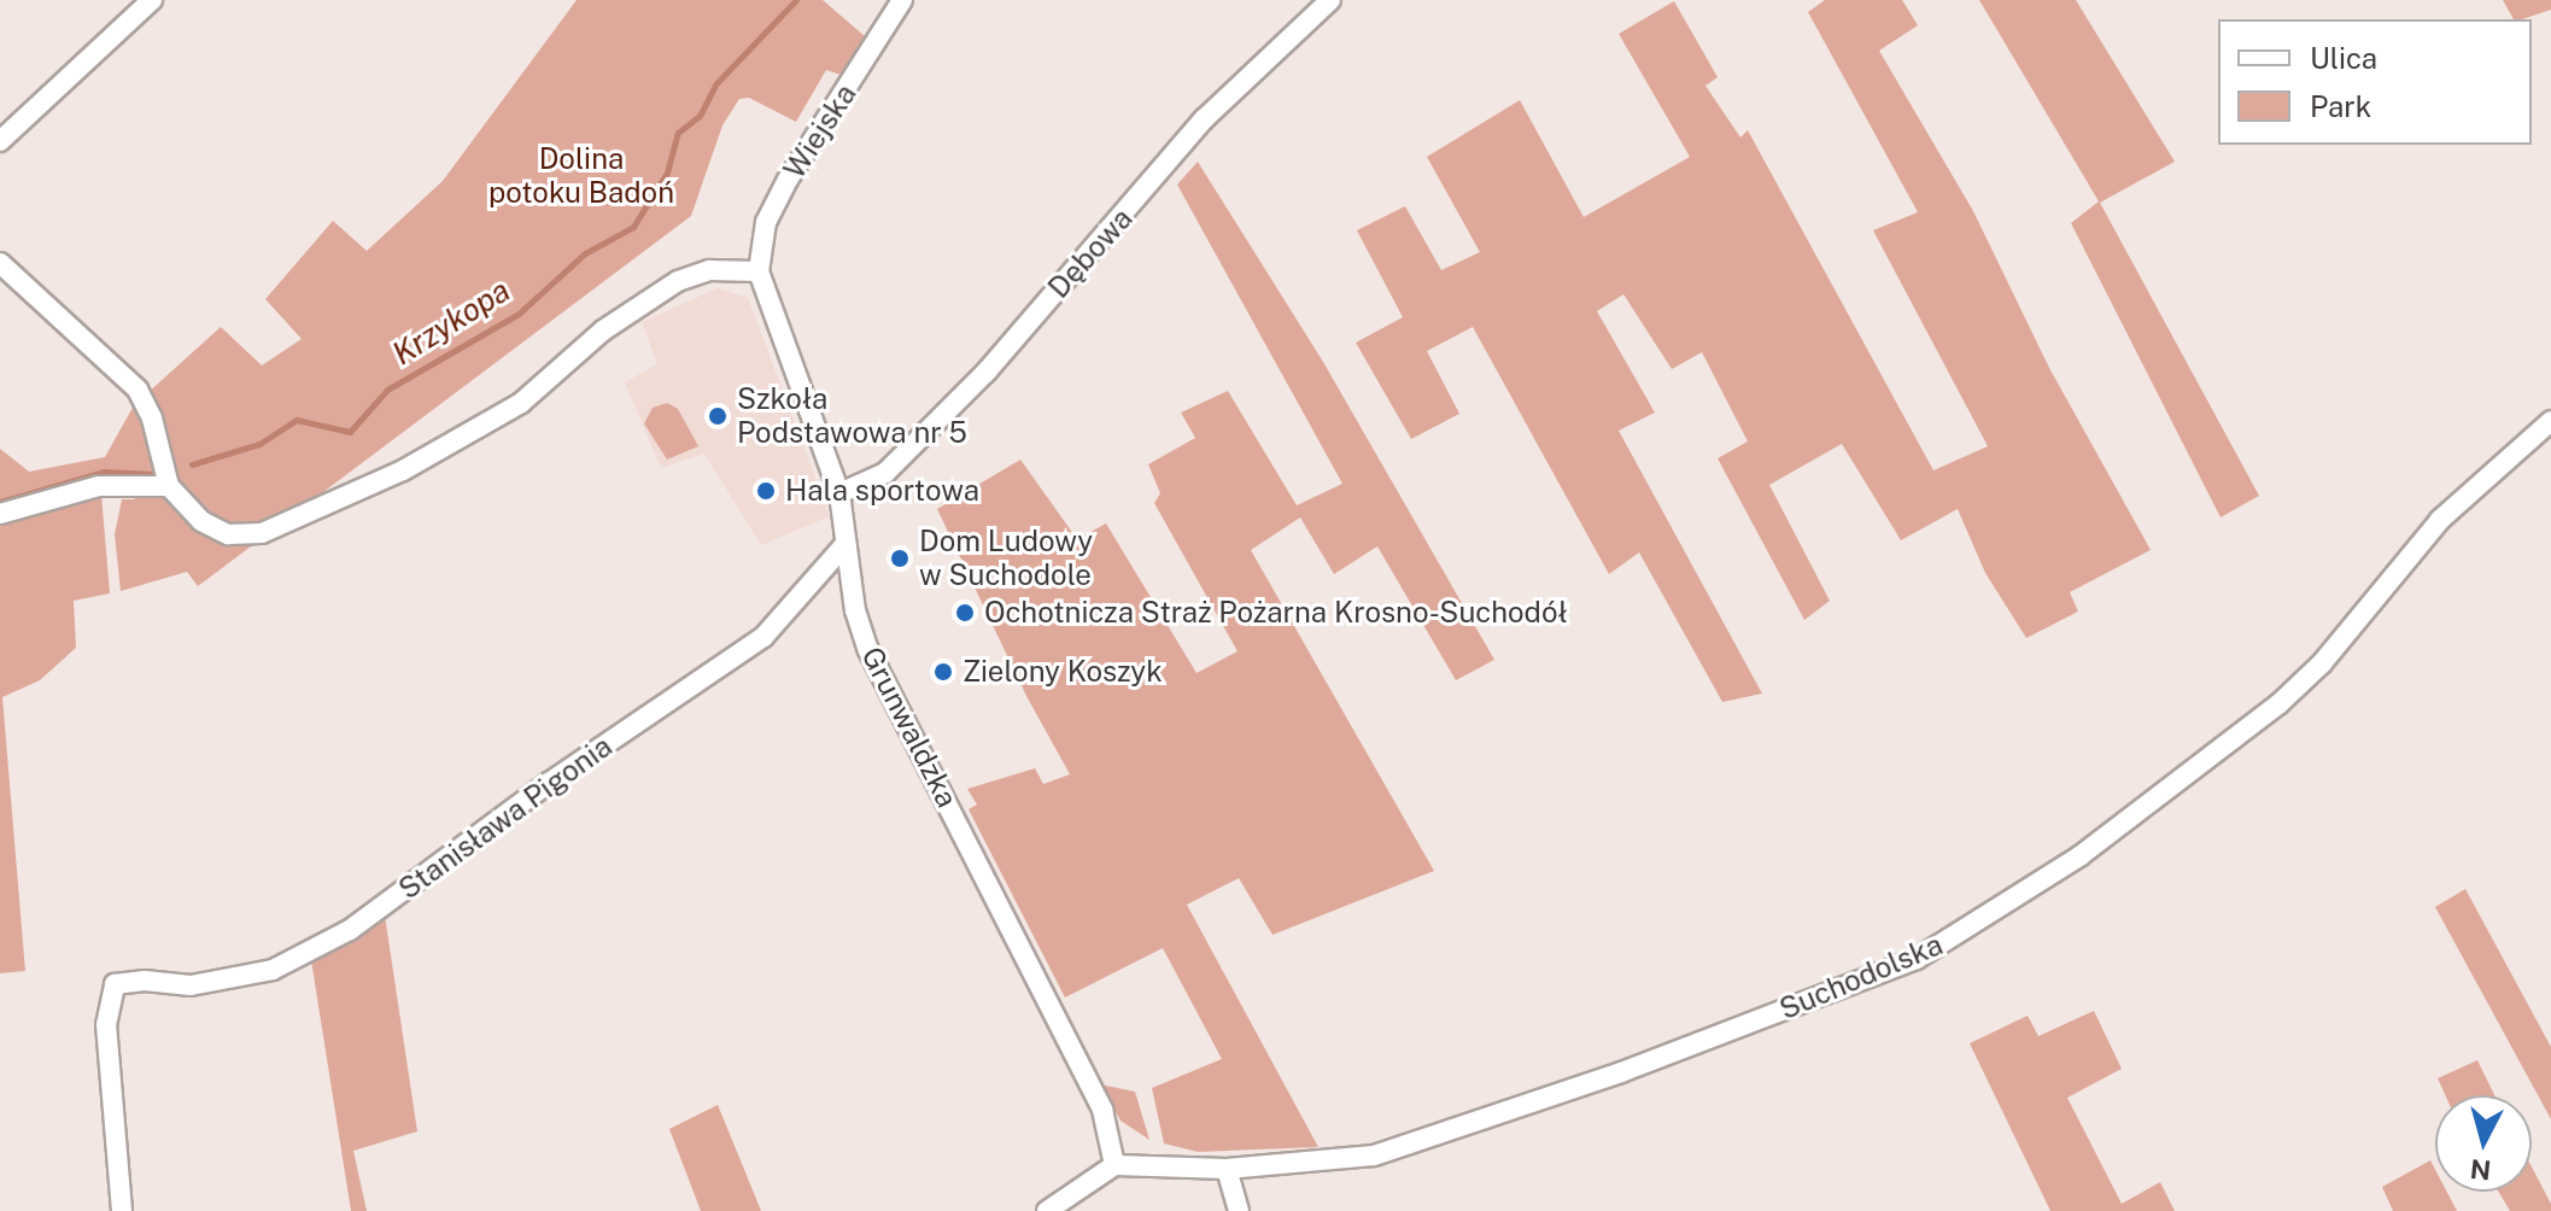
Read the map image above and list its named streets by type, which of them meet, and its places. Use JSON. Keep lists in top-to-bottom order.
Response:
{
  "streets": {
    "street": [
      "Wiejska",
      "Dębowa",
      "Grunwaldzka",
      "Stanisława Pigonia",
      "Suchodolska"
    ]
  },
  "crossings": [
    ["Wiejska", "Grunwaldzka"],
    ["Dębowa", "Grunwaldzka"],
    ["Grunwaldzka", "Stanisława Pigonia"],
    ["Grunwaldzka", "Suchodolska"]
  ],
  "water": ["Krzykopa"],
  "parks": ["Dolina potoku Badoń"],
  "places": [
    "Szkoła Podstawowa nr 5",
    "Hala sportowa",
    "Dom Ludowy w Suchodole",
    "Ochotnicza Straż Pożarna Krosno-Suchodół",
    "Zielony Koszyk"
  ],
  "legend": ["Ulica", "Park"],
  "north": "bottom"
}
